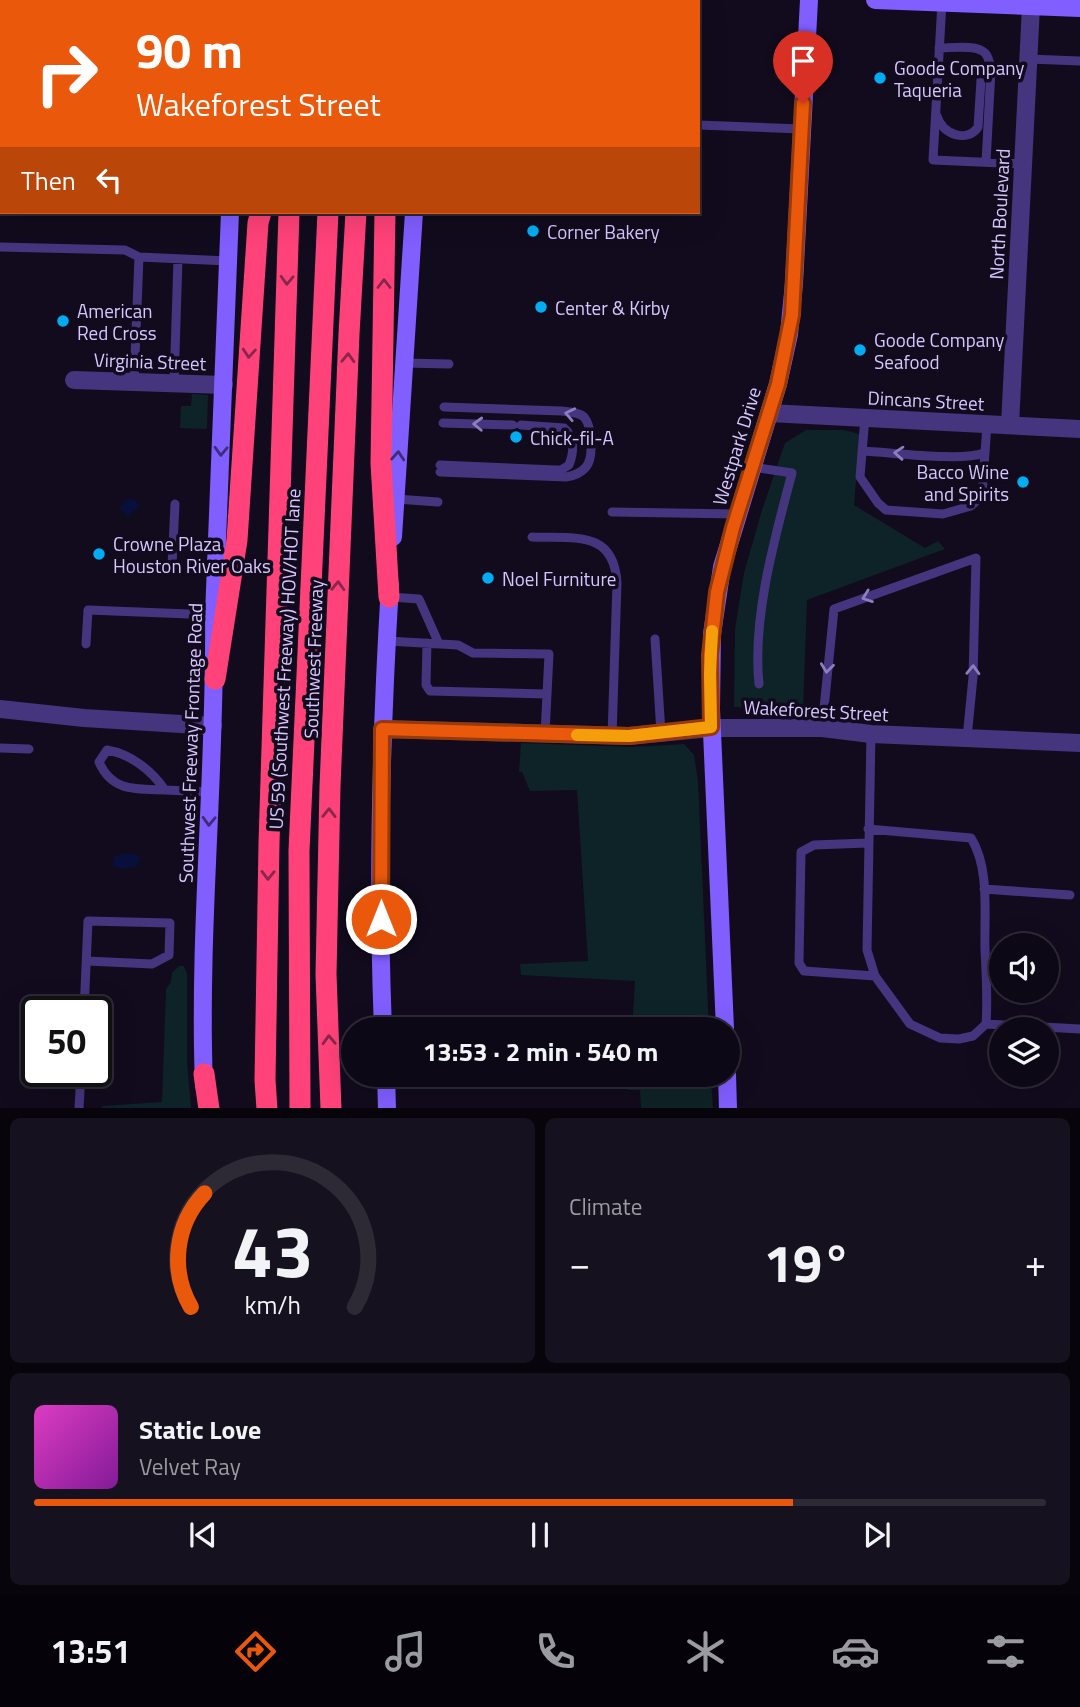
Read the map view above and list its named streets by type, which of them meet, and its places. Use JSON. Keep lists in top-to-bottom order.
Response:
{
  "streets": {
    "highway": ["US 59 (Southwest Freeway) HOV/HOT lane", "Southwest Freeway"],
    "main road": ["Westpark Drive", "Southwest Freeway Frontage Road"],
    "street": [
      "North Boulevard",
      "Virginia Street",
      "Dincans Street",
      "Wakeforest Street"
    ]
  },
  "crossings": [
    ["North Boulevard", "Dincans Street"],
    ["Virginia Street", "Southwest Freeway Frontage Road"],
    ["Dincans Street", "Westpark Drive"],
    ["Westpark Drive", "Wakeforest Street"]
  ],
  "one_way": ["Southwest Freeway Frontage Road"],
  "places": [
    "Goode Company Taqueria",
    "Corner Bakery",
    "Center & Kirby",
    "American Red Cross",
    "Goode Company Seafood",
    "Chick-fil-A",
    "Bacco Wine and Spirits",
    "Crowne Plaza Houston River Oaks",
    "Noel Furniture"
  ],
  "page": {
    "turn": ["90 m", "Wakeforest Street"],
    "then": "Then",
    "limit": "50",
    "trip": "13:53 · 2 min · 540 m",
    "tile": "Climate",
    "heat": ["−", "19°", "+"],
    "song": ["Static Love", "Velvet Ray"],
    "tabs": "13:51",
    "gauge": ["43", "km/h"]
  }
}
